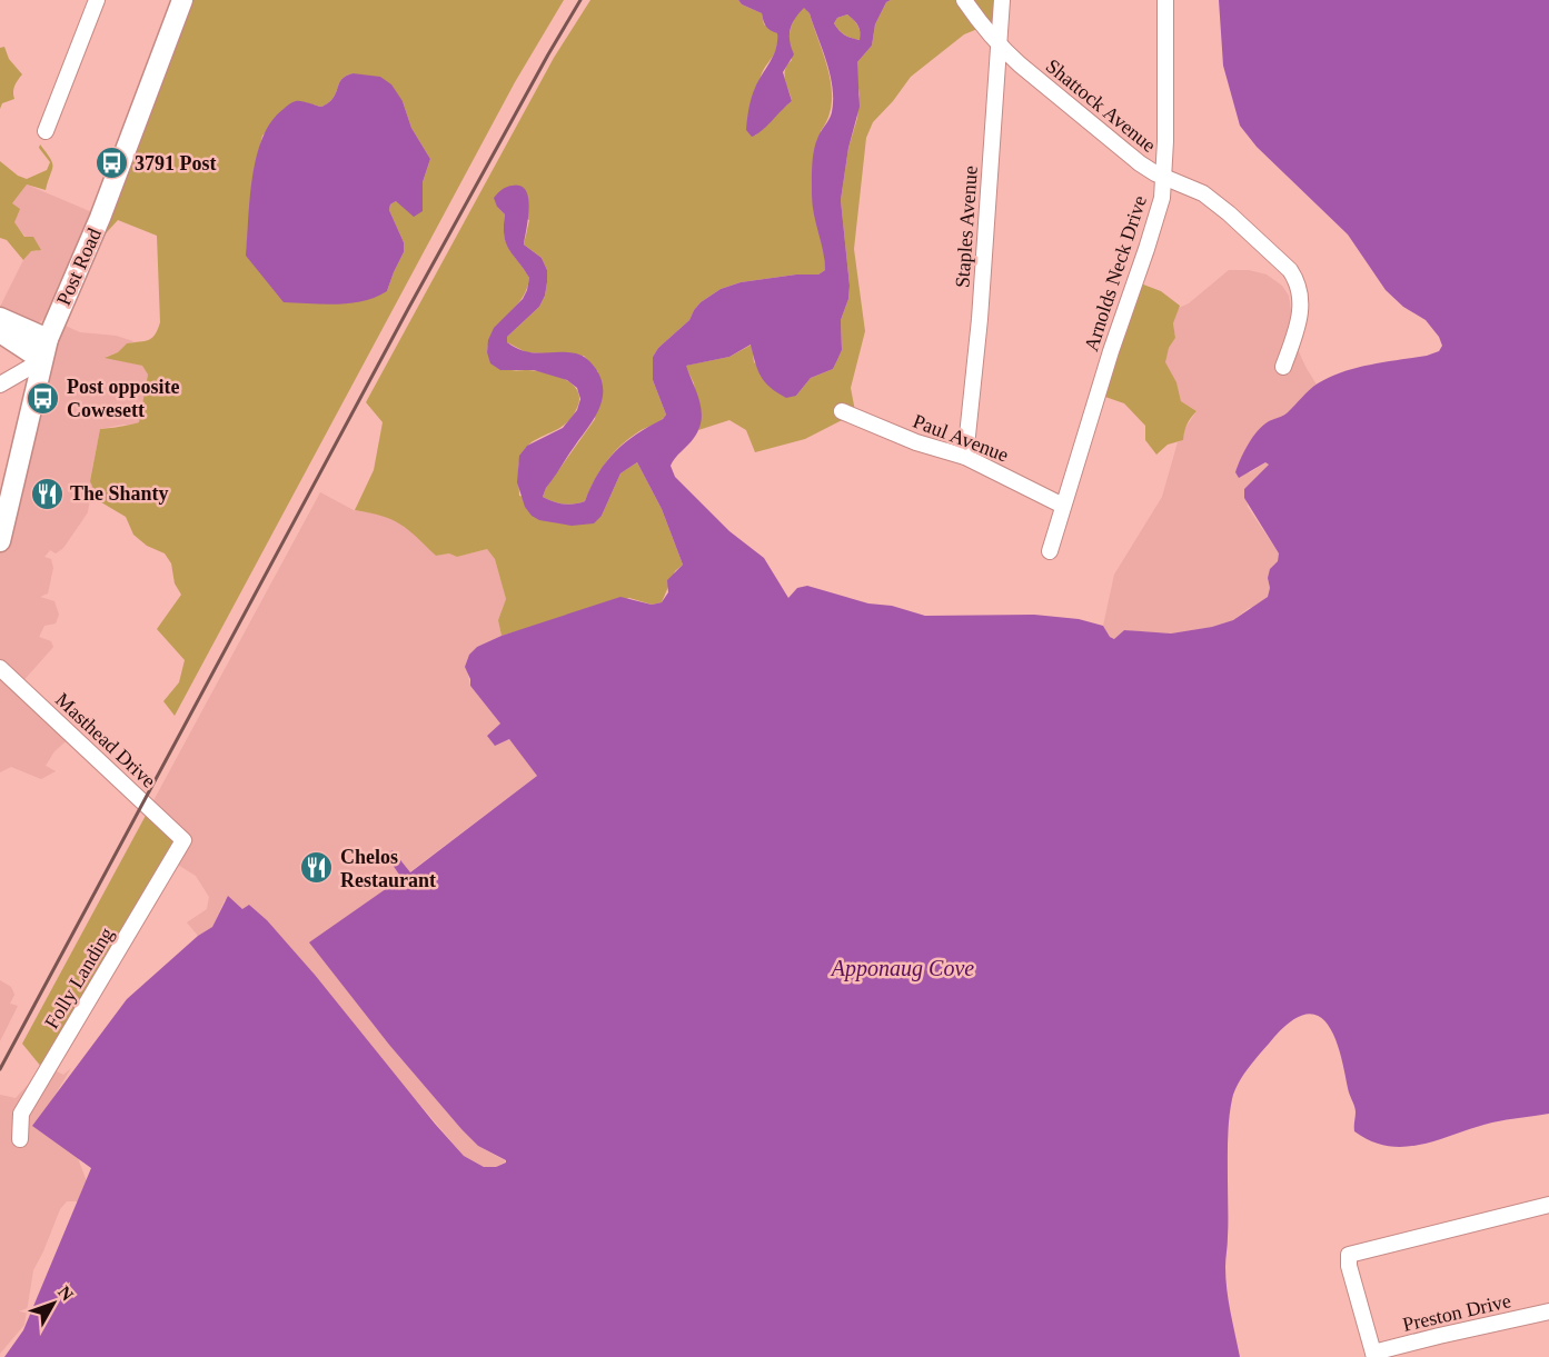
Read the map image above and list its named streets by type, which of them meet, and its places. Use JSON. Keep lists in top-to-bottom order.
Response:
{
  "streets": {
    "main road": ["Post Road"],
    "street": [
      "Shattock Avenue",
      "Staples Avenue",
      "Arnolds Neck Drive",
      "Paul Avenue",
      "Masthead Drive",
      "Folly Landing",
      "Preston Drive"
    ]
  },
  "crossings": [
    ["Shattock Avenue", "Staples Avenue"],
    ["Shattock Avenue", "Arnolds Neck Drive"],
    ["Staples Avenue", "Paul Avenue"],
    ["Arnolds Neck Drive", "Paul Avenue"],
    ["Masthead Drive", "Folly Landing"]
  ],
  "water": ["Apponaug Cove"],
  "places": {
    "bus stop": ["3791 Post", "Post opposite Cowesett"],
    "restaurant": ["The Shanty", "Chelos Restaurant"]
  },
  "north": "top right"
}
